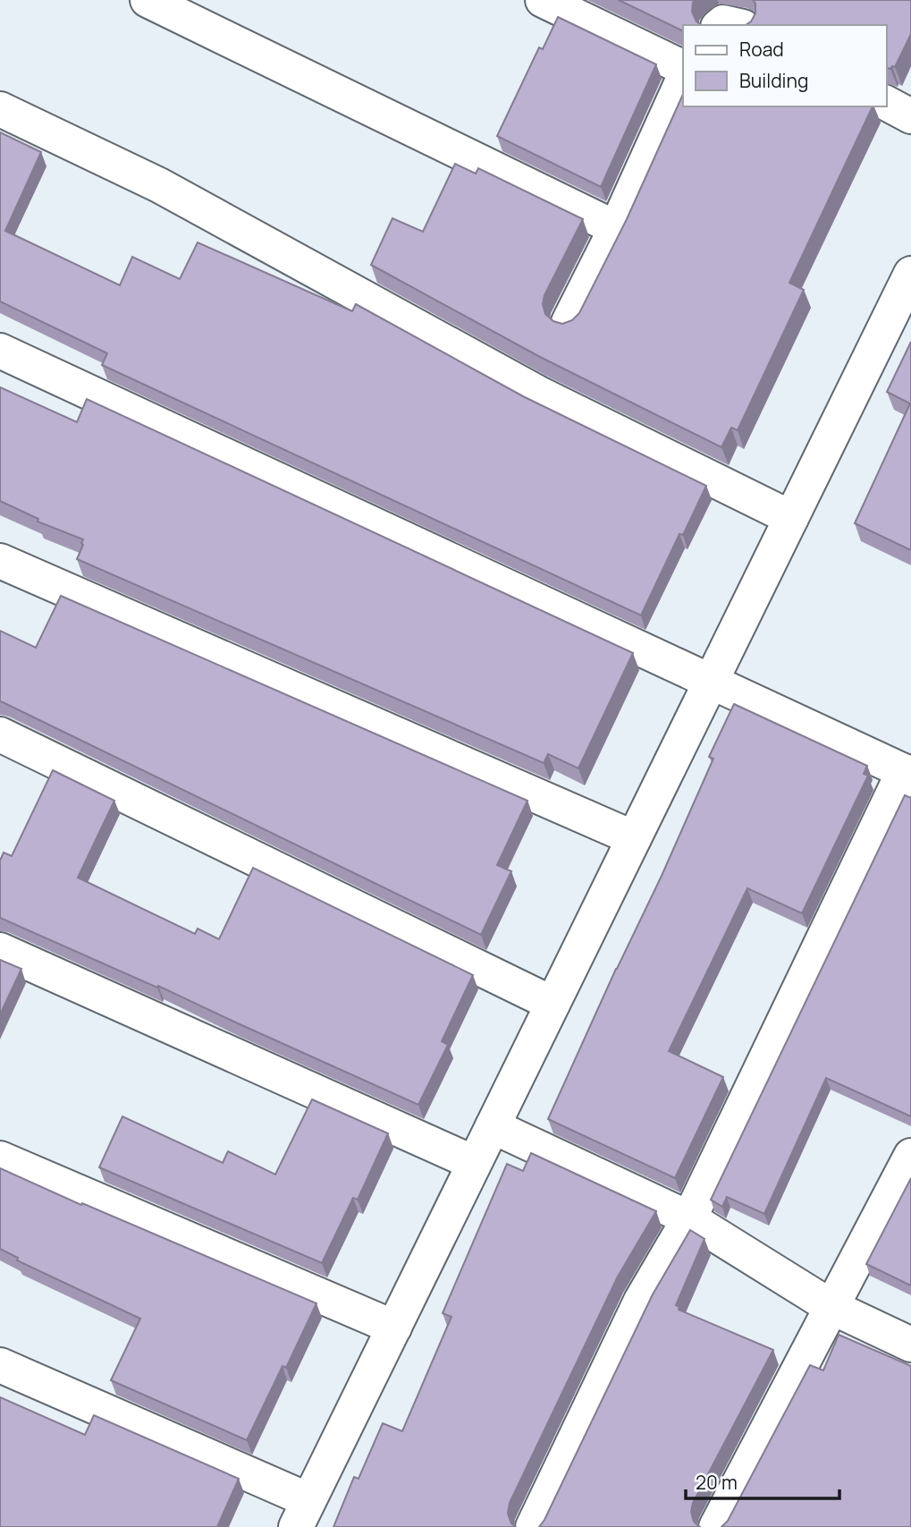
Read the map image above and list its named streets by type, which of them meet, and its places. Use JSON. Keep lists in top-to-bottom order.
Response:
{
  "legend": ["Road", "Building"],
  "scale_bar": "20 m"
}
